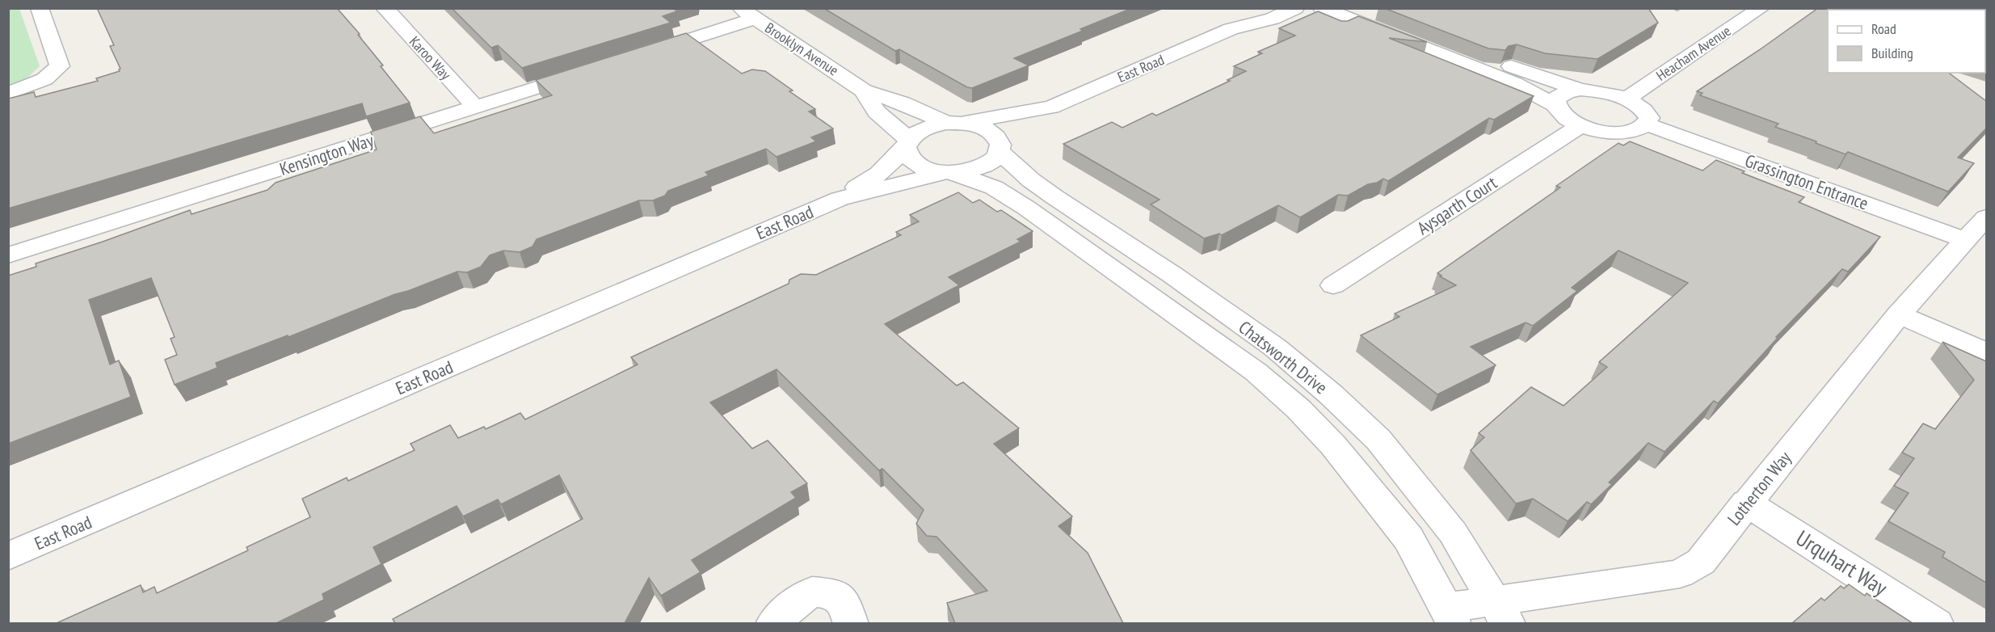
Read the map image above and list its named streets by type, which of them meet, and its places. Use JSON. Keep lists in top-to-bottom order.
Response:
{
  "streets": {
    "street": [
      "Brooklyn Avenue",
      "Heacham Avenue",
      "Karoo Way",
      "East Road",
      "Kensington Way",
      "Grassington Entrance",
      "Aysgarth Court",
      "Chatsworth Drive",
      "Lotherton Way",
      "Urquhart Way"
    ]
  },
  "crossings": [
    ["Brooklyn Avenue", "East Road"],
    ["Brooklyn Avenue", "Chatsworth Drive"],
    ["Karoo Way", "Kensington Way"],
    ["East Road", "Chatsworth Drive"],
    ["Grassington Entrance", "Lotherton Way"],
    ["Chatsworth Drive", "Lotherton Way"],
    ["Lotherton Way", "Urquhart Way"]
  ],
  "legend": ["Road", "Building"]
}
